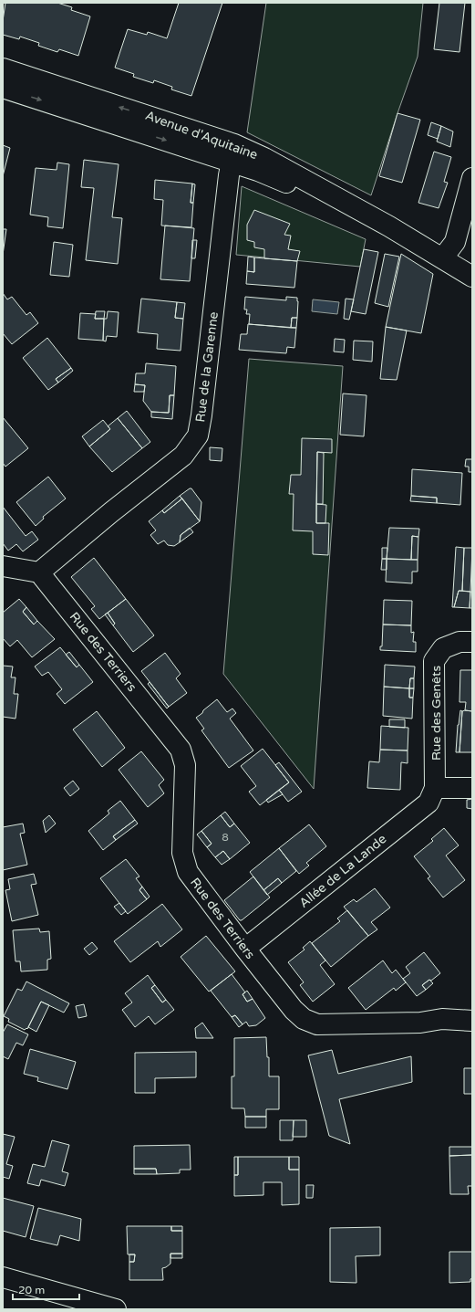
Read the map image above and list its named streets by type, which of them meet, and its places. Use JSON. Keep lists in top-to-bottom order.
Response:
{
  "streets": {
    "street": [
      "Avenue d'Aquitaine",
      "Rue de la Garenne",
      "Rue des Terriers",
      "Rue des Genêts",
      "Allée de La Lande"
    ]
  },
  "crossings": [
    ["Avenue d'Aquitaine", "Rue de la Garenne"],
    ["Rue de la Garenne", "Rue des Terriers"],
    ["Rue des Terriers", "Allée de La Lande"],
    ["Rue des Genêts", "Allée de La Lande"]
  ],
  "house_numbers": ["8"],
  "scale_bar": "20 m"
}
